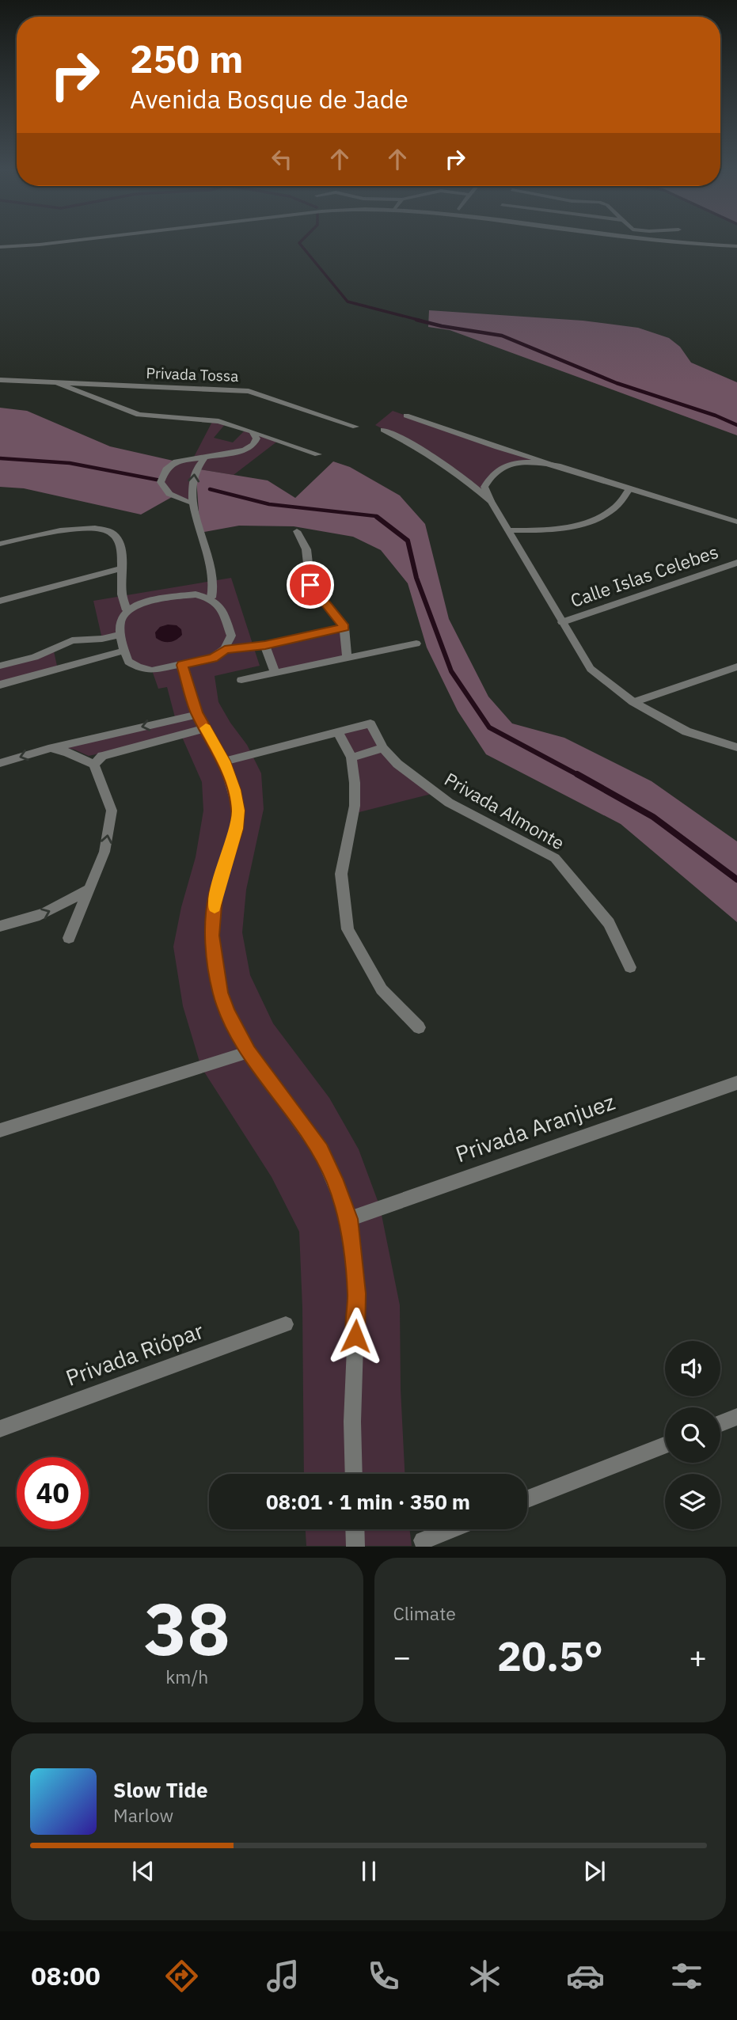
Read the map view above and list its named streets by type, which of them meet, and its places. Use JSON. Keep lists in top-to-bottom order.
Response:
{
  "streets": {
    "street": [
      "Privada Tossa",
      "Calle Islas Celebes",
      "Privada Almonte",
      "Privada Aranjuez",
      "Privada Riópar"
    ]
  },
  "page": {
    "turn": ["250 m", "Avenida Bosque de Jade"],
    "limit": "40",
    "trip": "08:01 · 1 min · 350 m",
    "tile": [
      ["38", "km/h"],
      "Climate"
    ],
    "heat": ["−", "20.5°", "+"],
    "song": ["Slow Tide", "Marlow"],
    "tabs": "08:00"
  }
}
